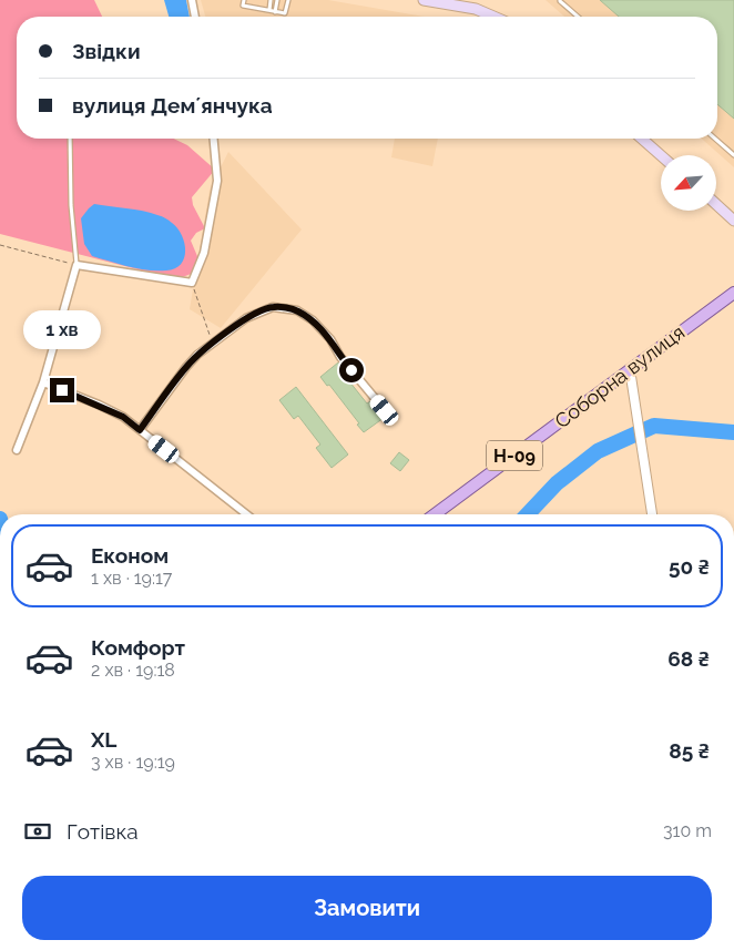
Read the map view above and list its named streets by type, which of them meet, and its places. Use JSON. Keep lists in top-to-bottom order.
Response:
{
  "streets": {
    "main road": ["Соборна вулиця", "Н-09"]
  },
  "north": "bottom left",
  "page": {
    "banner": ["Звідки", "вулиця Демʼянчука"],
    "bubble": "1 хв",
    "list": [
      {
        "name": "Економ",
        "note": "1 хв · 19:17",
        "value": "50 ₴"
      },
      {
        "name": "Комфорт",
        "note": "2 хв · 19:18",
        "value": "68 ₴"
      },
      {
        "name": "XL",
        "note": "3 хв · 19:19",
        "value": "85 ₴"
      }
    ],
    "pay": ["Готівка", "310 m"],
    "buttons": "Замовити"
  }
}
